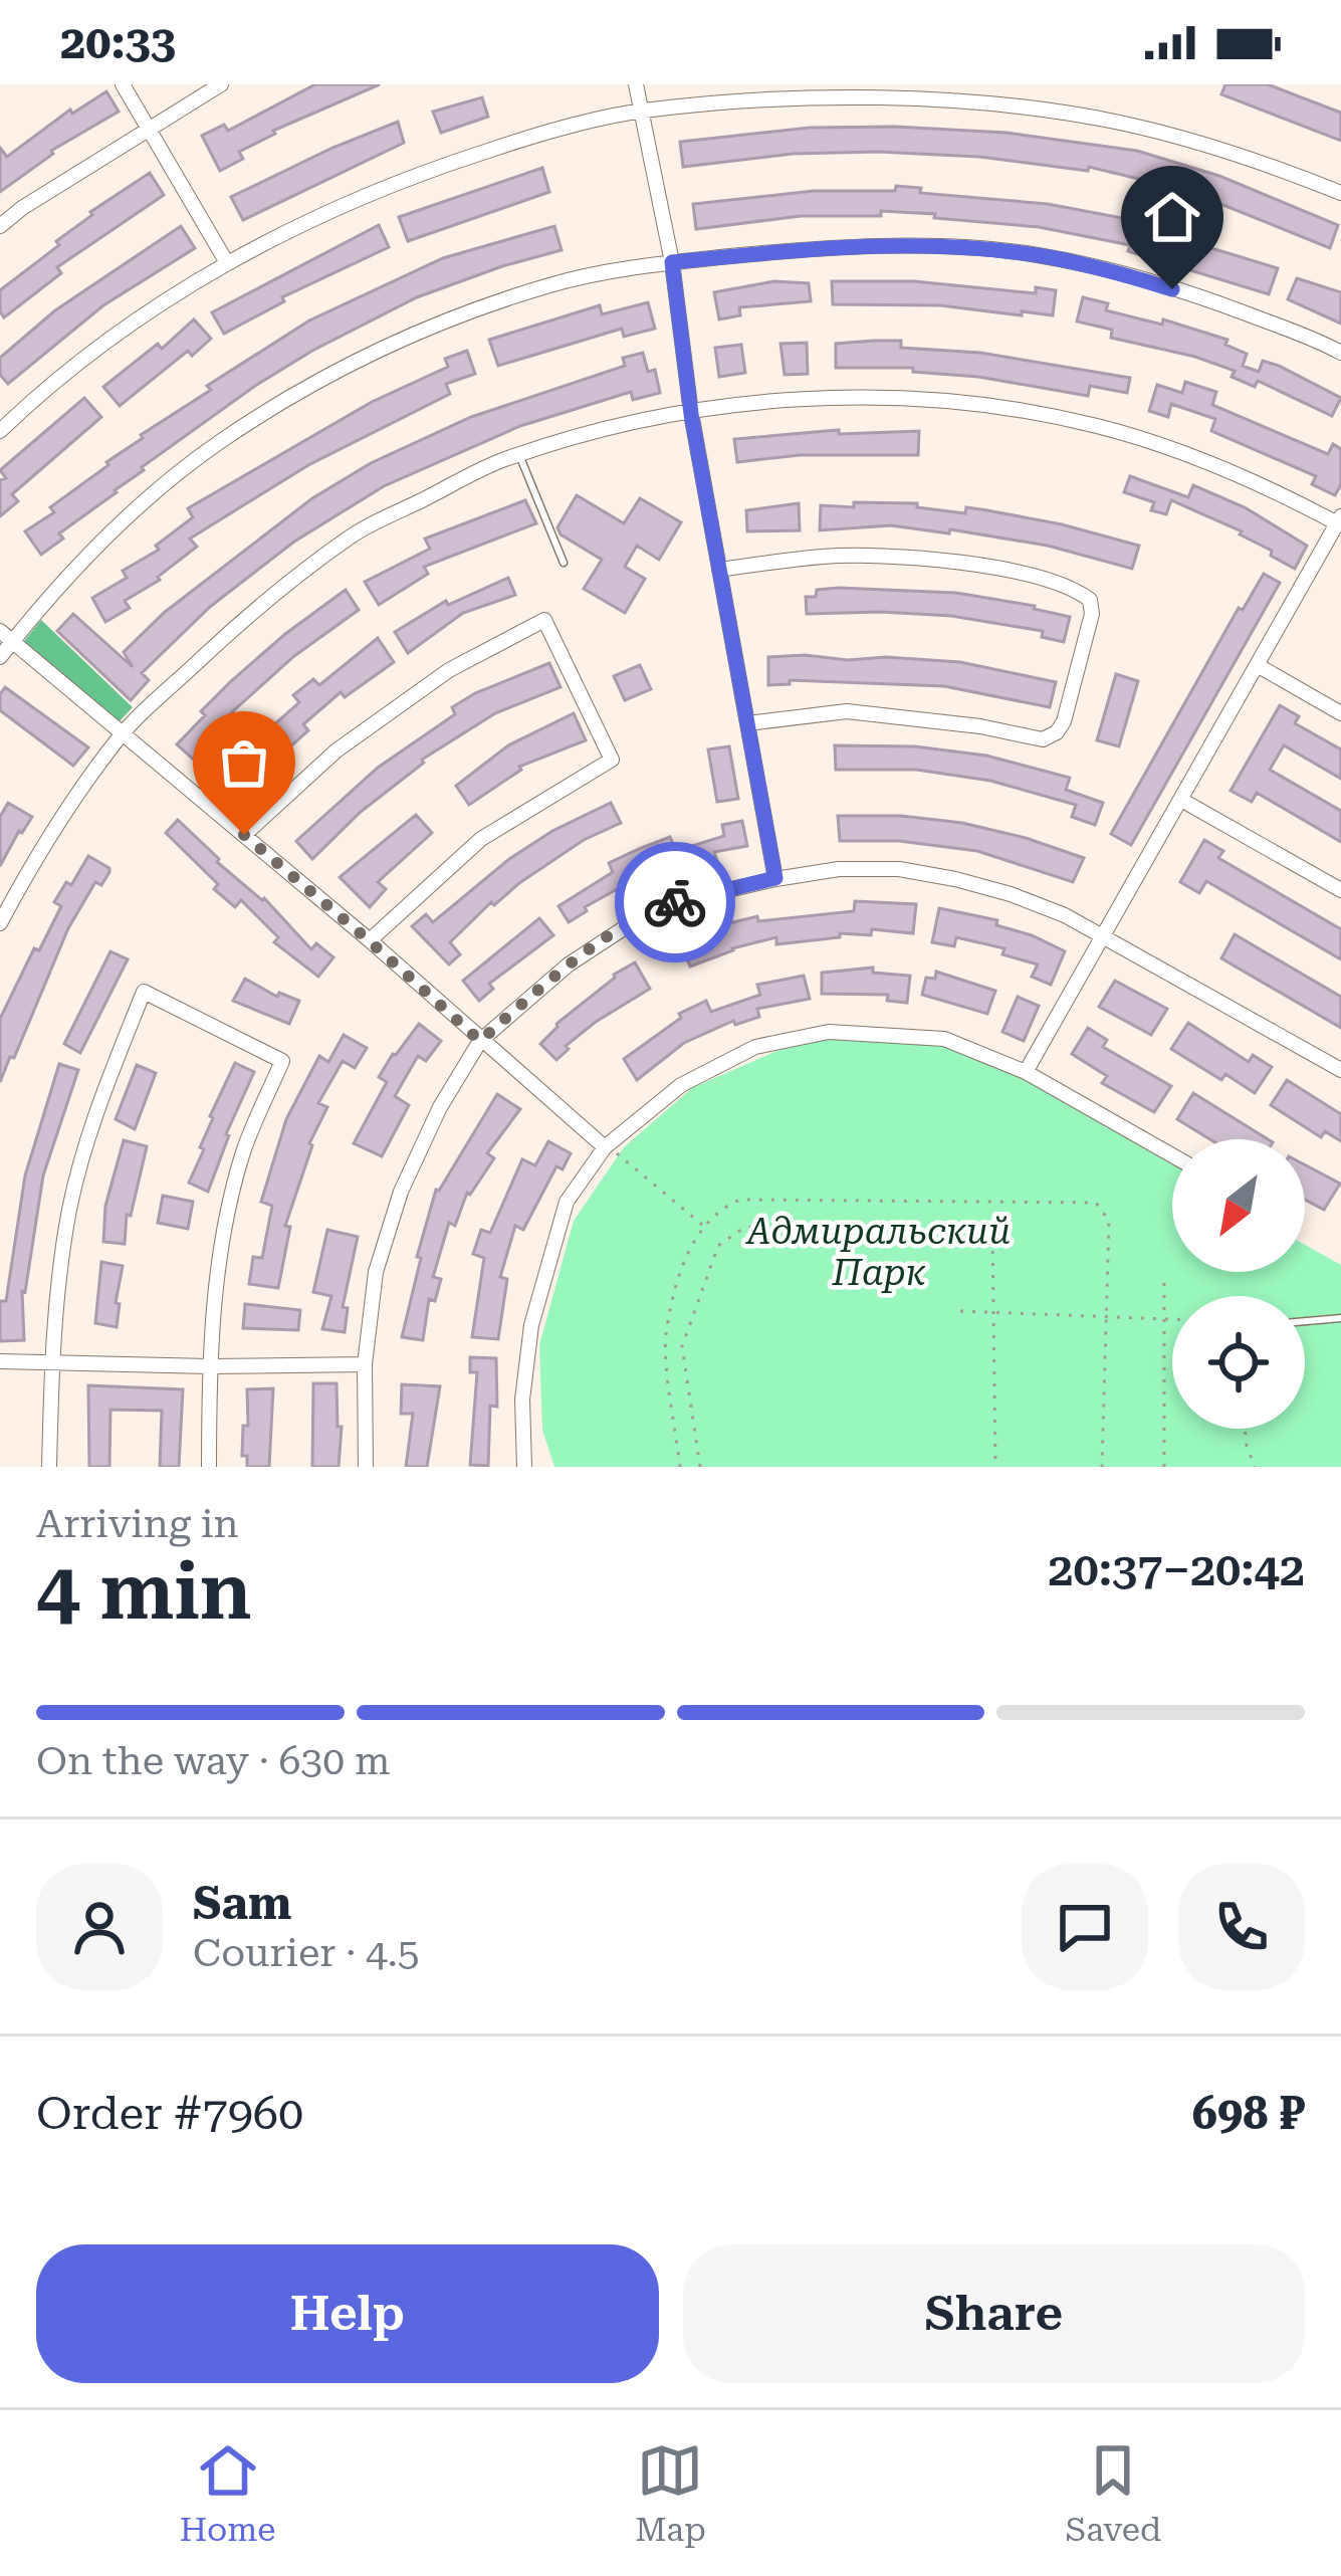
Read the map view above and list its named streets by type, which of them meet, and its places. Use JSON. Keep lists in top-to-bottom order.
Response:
{
  "parks": ["Адмиральский Парк"],
  "north": "bottom left",
  "page": {
    "status": "20:33",
    "heading": ["4 min", "Arriving in", "20:37–20:42"],
    "panel": [
      "Sam",
      "Courier · 4.5",
      "Order #7960",
      "698 ₽"
    ],
    "bar": "On the way · 630 m",
    "buttons": ["Help", "Share"],
    "tabs": ["Home", "Map", "Saved"]
  }
}
